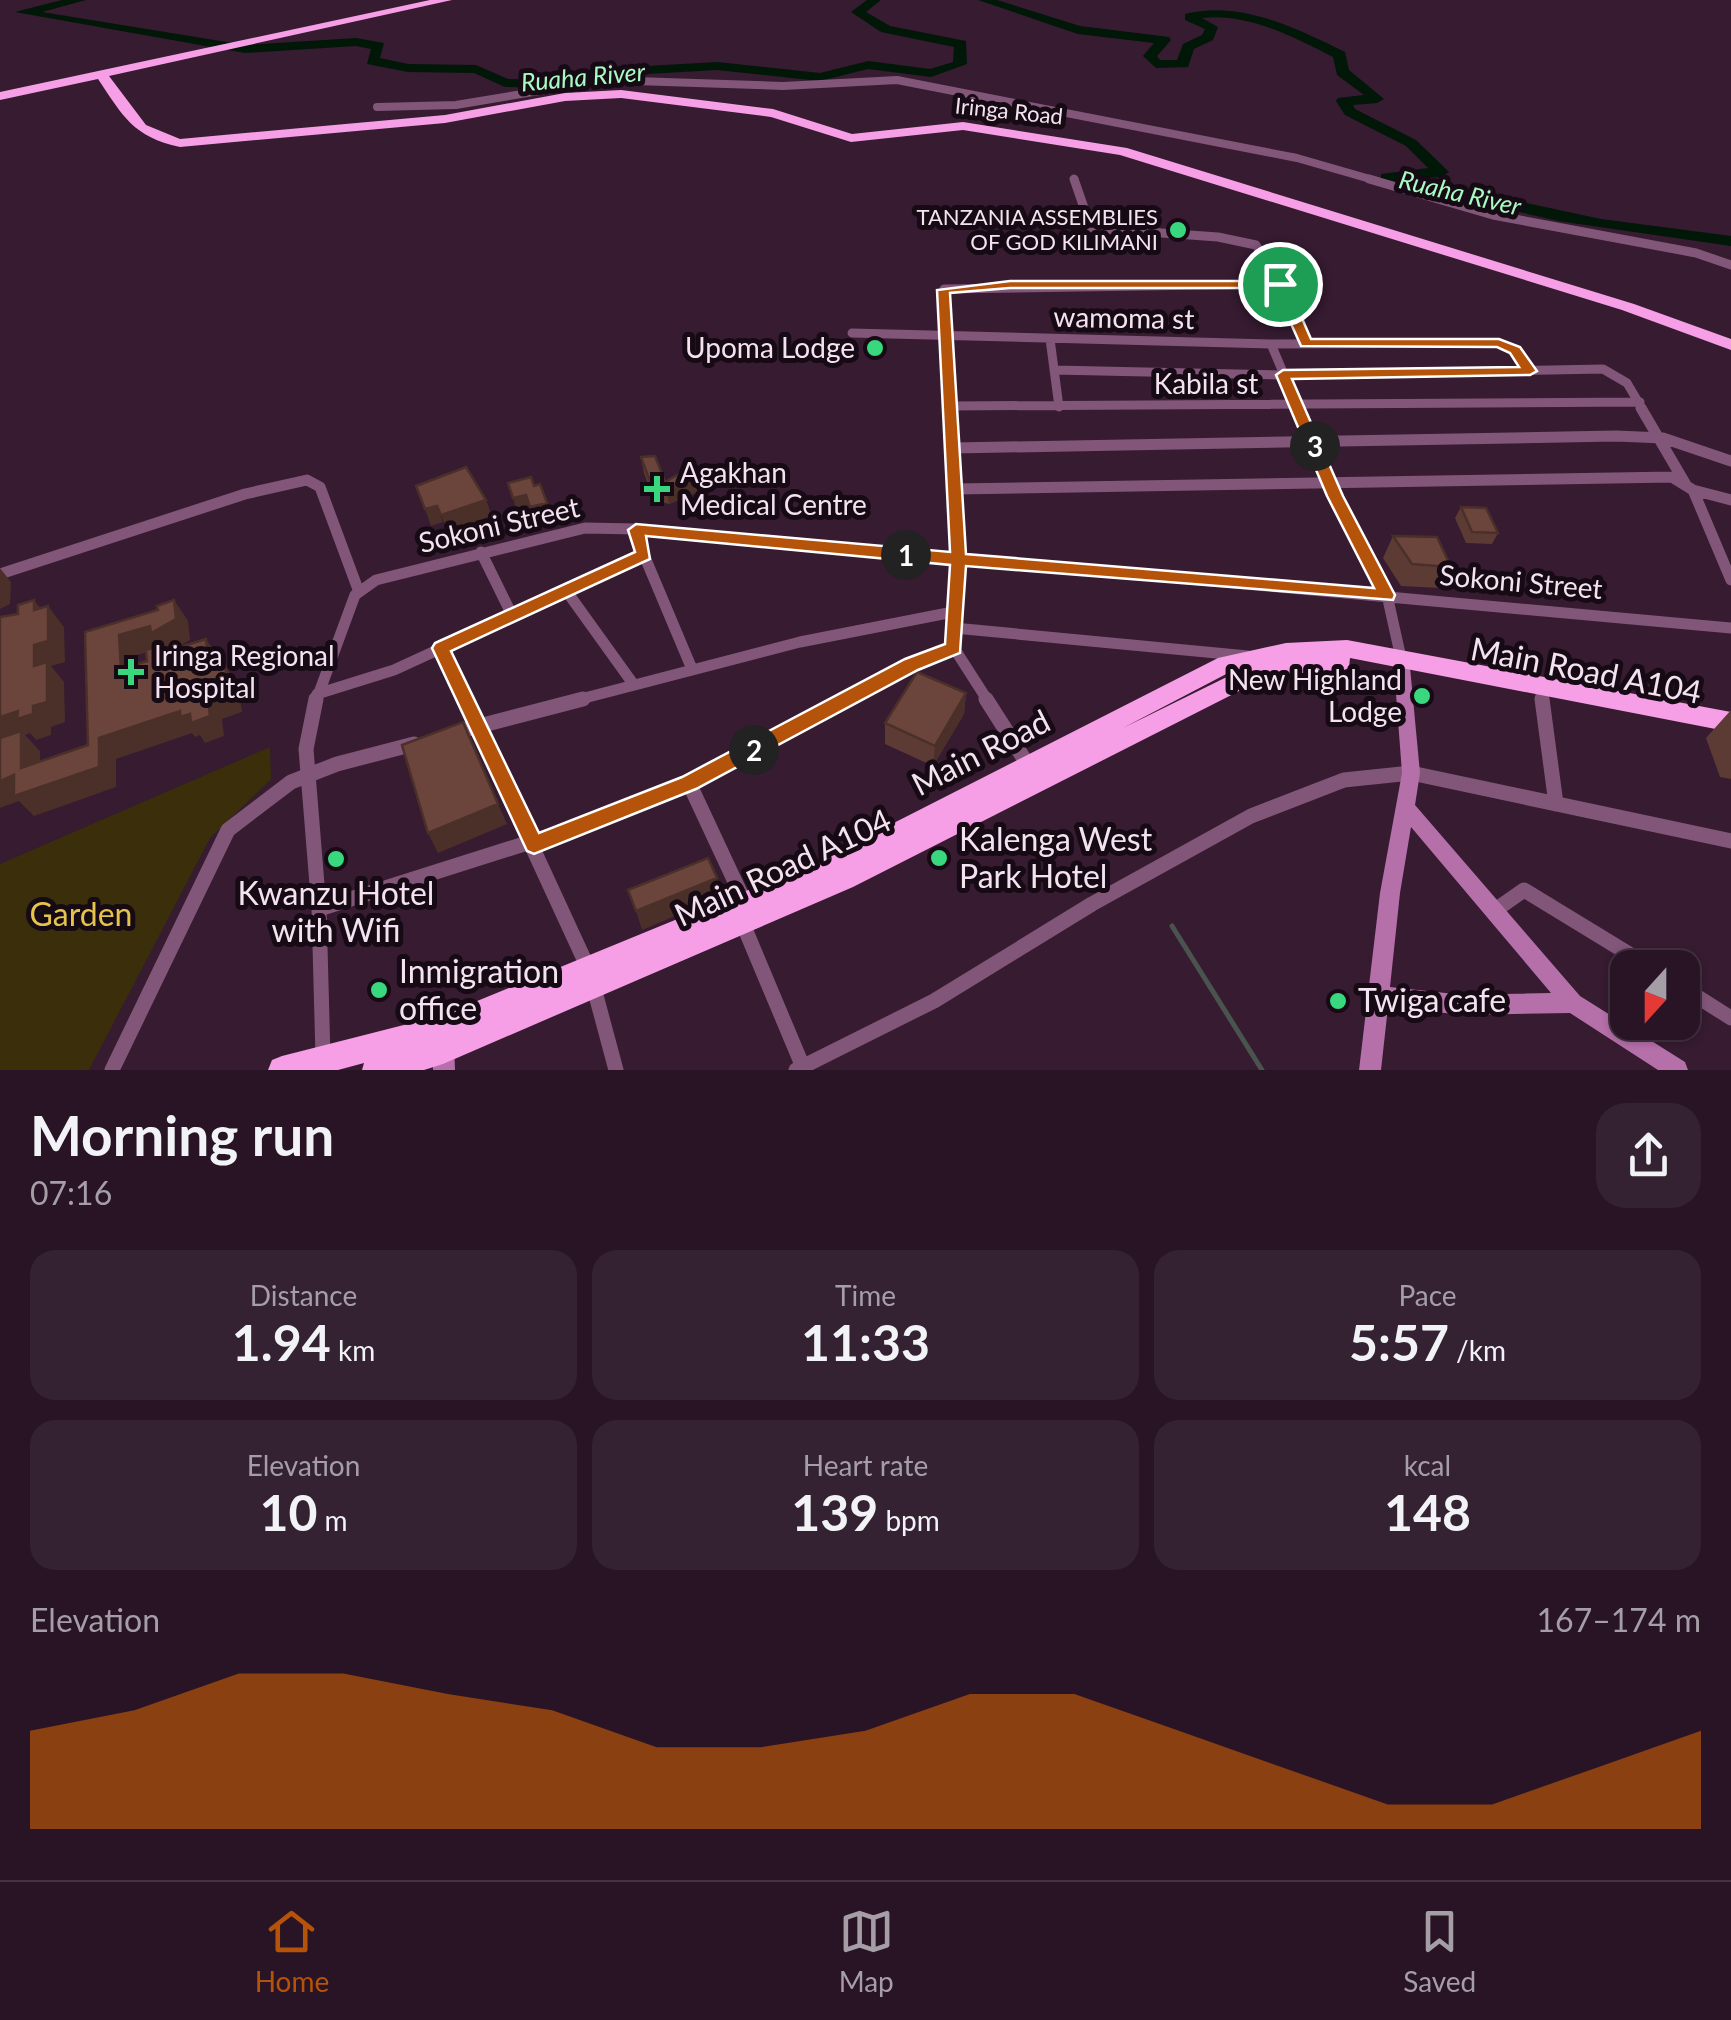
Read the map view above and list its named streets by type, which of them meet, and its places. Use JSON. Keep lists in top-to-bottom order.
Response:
{
  "streets": {
    "highway": ["Iringa Road", "Main Road A104", "Main Road"],
    "street": ["wamoma st", "Kabila st", "Sokoni Street"]
  },
  "crossings": [
    ["Main Road A104", "Main Road"]
  ],
  "water": ["Ruaha River"],
  "parks": ["Garden"],
  "places": {
    "other": [
      "TANZANIA ASSEMBLIES OF GOD KILIMANI",
      "Upoma Lodge",
      "New Highland Lodge",
      "Kalenga West Park Hotel",
      "Kwanzu Hotel with Wifi",
      "Inmigration office",
      "Twiga cafe"
    ],
    "health": ["Agakhan Medical Centre", "Iringa Regional Hospital"]
  },
  "north": "bottom",
  "page": {
    "pins": ["3", "1", "2"],
    "heading": ["Morning run", "07:16"],
    "stats": [
      ["Distance", "1.94 km"],
      ["Time", "11:33"],
      ["Pace", "5:57 /km"],
      ["Elevation", "10 m"],
      ["Heart rate", "139 bpm"],
      ["kcal", "148"]
    ],
    "chart": ["Elevation", "167–174 m"],
    "tabs": ["Home", "Map", "Saved"]
  }
}
